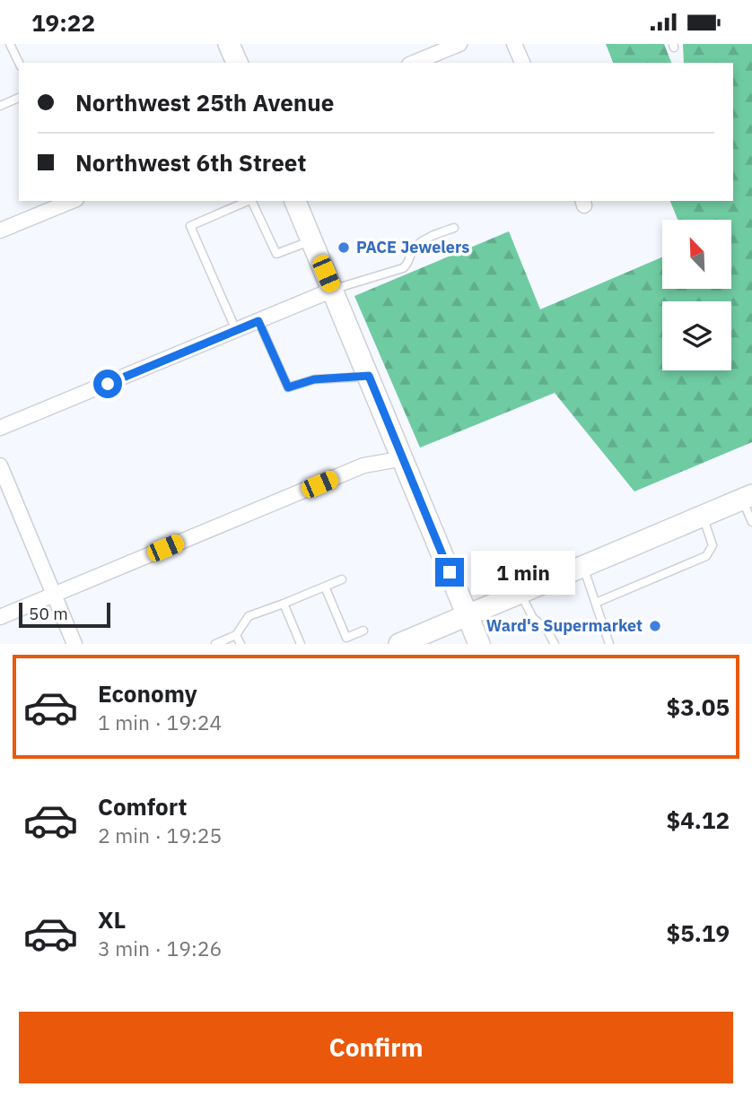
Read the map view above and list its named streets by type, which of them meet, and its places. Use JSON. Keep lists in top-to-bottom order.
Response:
{
  "places": ["PACE Jewelers", "Ward's Supermarket"],
  "scale_bar": "50 m",
  "north": "top left",
  "page": {
    "status": "19:22",
    "banner": ["Northwest 25th Avenue", "Northwest 6th Street"],
    "bubble": "1 min",
    "scale": "50 m",
    "list": [
      {
        "name": "Economy",
        "note": "1 min · 19:24",
        "value": "$3.05"
      },
      {
        "name": "Comfort",
        "note": "2 min · 19:25",
        "value": "$4.12"
      },
      {
        "name": "XL",
        "note": "3 min · 19:26",
        "value": "$5.19"
      }
    ],
    "buttons": "Confirm"
  }
}
